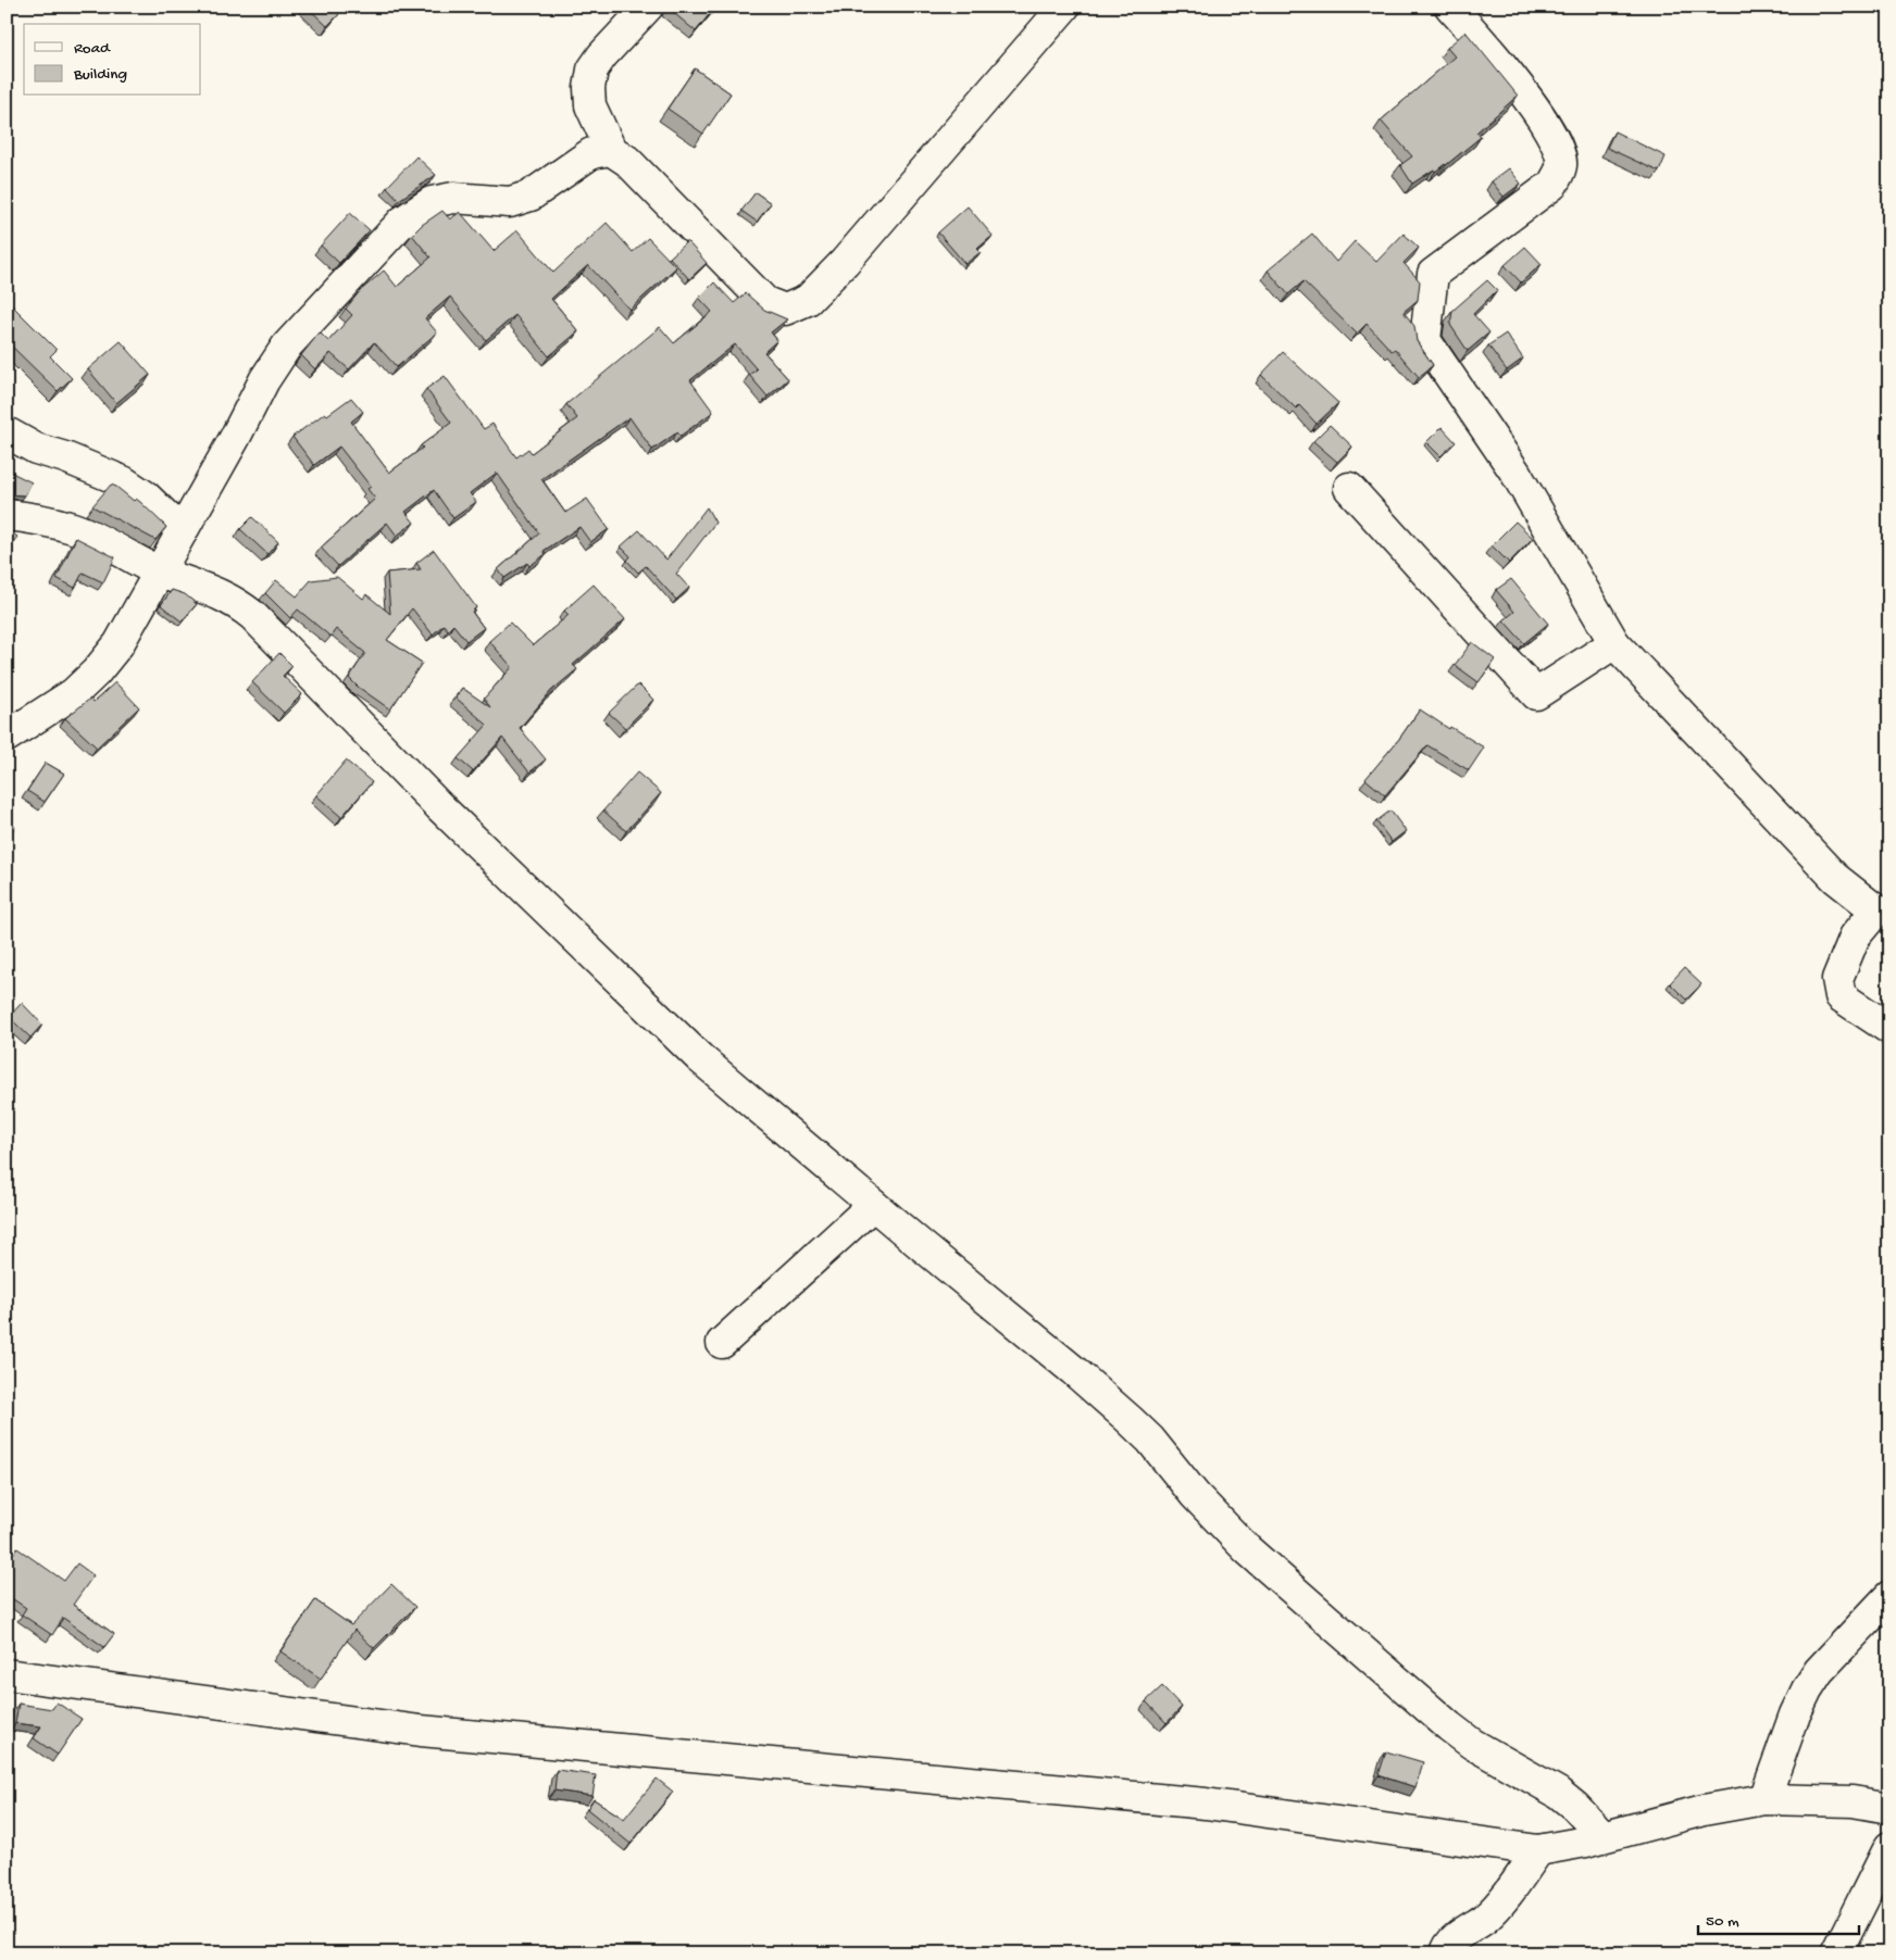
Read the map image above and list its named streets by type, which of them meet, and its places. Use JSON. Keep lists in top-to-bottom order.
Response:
{
  "legend": ["Road", "Building"],
  "scale_bar": "50 m"
}
